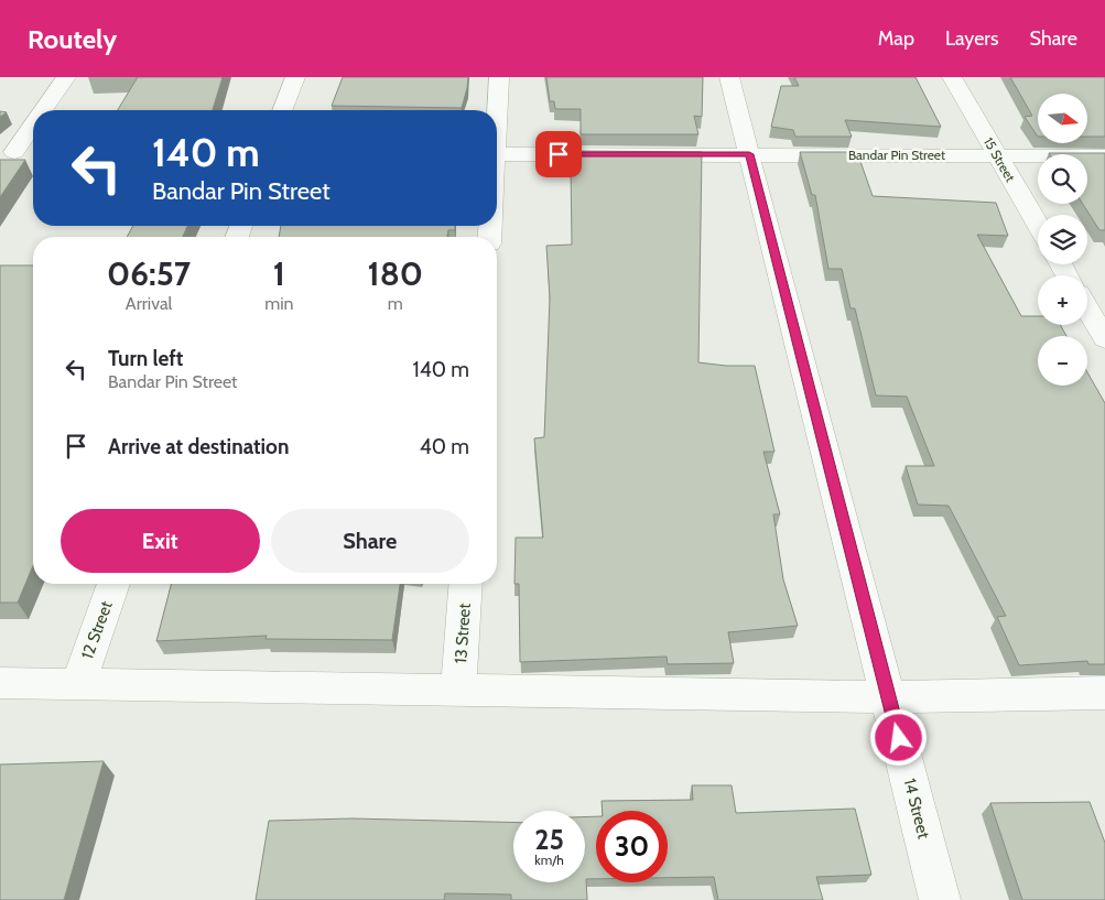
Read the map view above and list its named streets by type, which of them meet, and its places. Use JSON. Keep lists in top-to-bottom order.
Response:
{
  "streets": {
    "street": [
      "Bandar Pin Street",
      "15 Street",
      "12 Street",
      "13 Street",
      "14 Street"
    ]
  },
  "crossings": [
    ["Bandar Pin Street", "15 Street"],
    ["Bandar Pin Street", "14 Street"]
  ],
  "north": "right",
  "page": {
    "header": "Routely",
    "nav": ["Map", "Layers", "Share"],
    "map_buttons": ["+", "−"],
    "turn": ["140 m", "Bandar Pin Street"],
    "eta": [
      "06:57",
      "Arrival",
      "1",
      "min",
      "180",
      "m"
    ],
    "list": [
      {
        "name": "Turn left",
        "note": "Bandar Pin Street",
        "value": "140 m"
      },
      {
        "name": "Arrive at destination",
        "value": "40 m"
      }
    ],
    "buttons": ["Exit", "Share"],
    "speed": "25 km/h",
    "limit": "30"
  }
}
